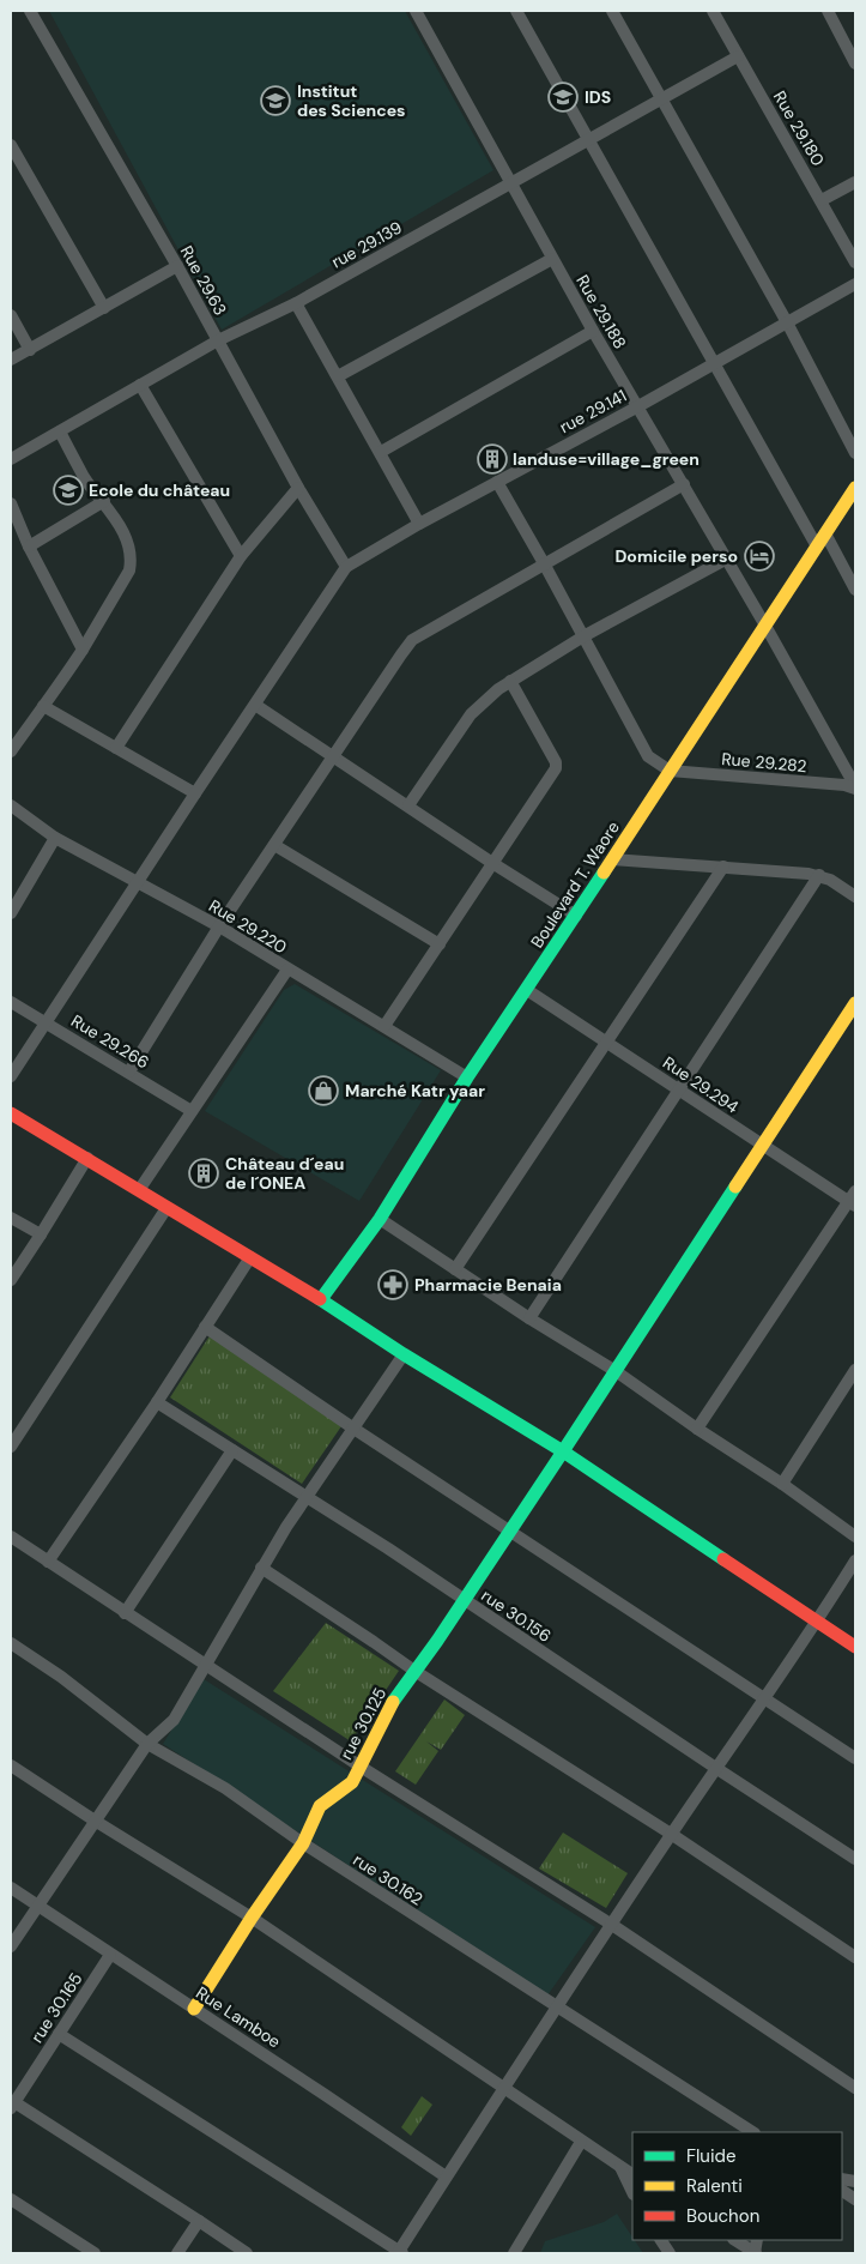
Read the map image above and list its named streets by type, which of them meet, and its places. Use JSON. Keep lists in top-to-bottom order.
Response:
{
  "streets": {
    "street": [
      "Rue 29.180",
      "rue 29.139",
      "Rue 29.63",
      "Rue 29.188",
      "rue 29.141",
      "Rue 29.282",
      "Boulevard T. Waore",
      "Rue 29.220",
      "Rue 29.266",
      "Rue 29.294",
      "rue 30.156",
      "rue 30.125",
      "rue 30.162",
      "rue 30.165",
      "Rue Lamboe"
    ]
  },
  "crossings": [
    ["Rue 29.180", "rue 29.139"],
    ["rue 29.139", "Rue 29.63"],
    ["rue 29.139", "Rue 29.188"],
    ["Rue 29.63", "rue 29.141"],
    ["Rue 29.188", "rue 29.141"],
    ["Rue 29.188", "Rue 29.282"],
    ["Rue 29.188", "Boulevard T. Waore"],
    ["Rue 29.282", "Boulevard T. Waore"],
    ["Boulevard T. Waore", "Rue 29.220"],
    ["Boulevard T. Waore", "Rue 29.294"],
    ["Rue 29.294", "rue 30.125"],
    ["rue 30.156", "rue 30.125"],
    ["rue 30.125", "rue 30.162"],
    ["rue 30.125", "Rue Lamboe"],
    ["rue 30.165", "Rue Lamboe"]
  ],
  "places": {
    "school or university": ["IDS", "Institut des Sciences", "Ecole du château"],
    "building": ["landuse=village_green", "Château d´eau de l´ONEA"],
    "hotel": ["Domicile perso"],
    "shop": ["Marché Katr yaar"],
    "pharmacy": ["Pharmacie Benaia"]
  },
  "legend": ["Fluide", "Ralenti", "Bouchon"]
}
